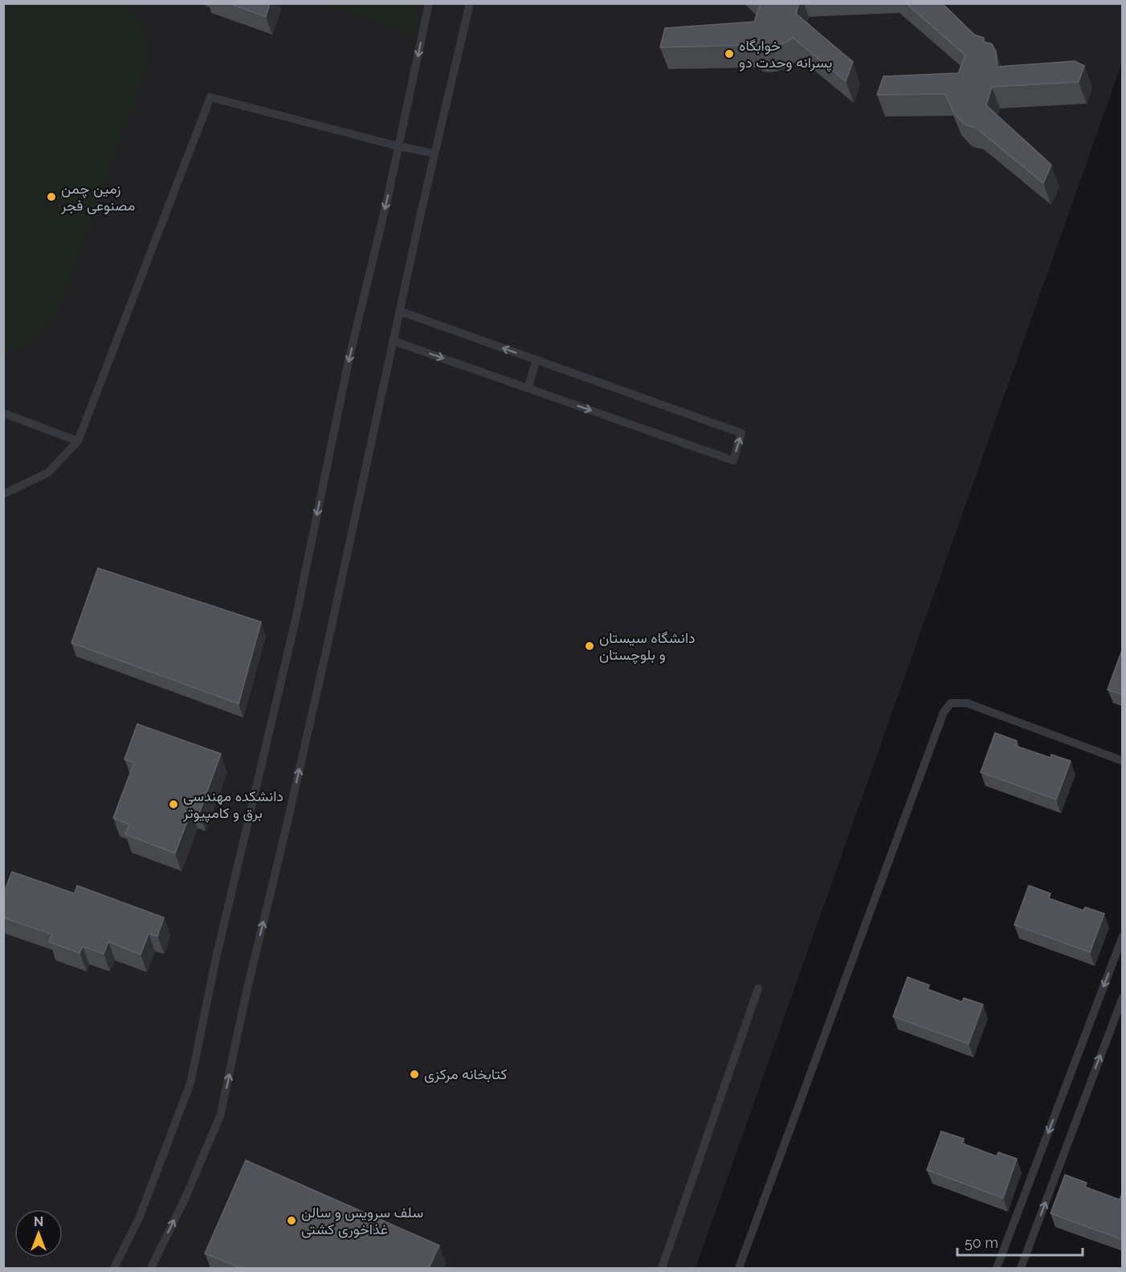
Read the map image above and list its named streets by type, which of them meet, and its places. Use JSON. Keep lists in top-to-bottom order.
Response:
{
  "places": [
    "خوابگاه پسرانه وحدت دو",
    "زمین چمن مصنوعی فجر",
    "دانشگاه سیستان و بلوچستان",
    "دانشکده مهندسی برق و کامپیوتر",
    "کتابخانه مرکزی",
    "سلف سرویس و سالن غذاخوری کشتی"
  ],
  "scale_bar": "50 m",
  "north": "top"
}
